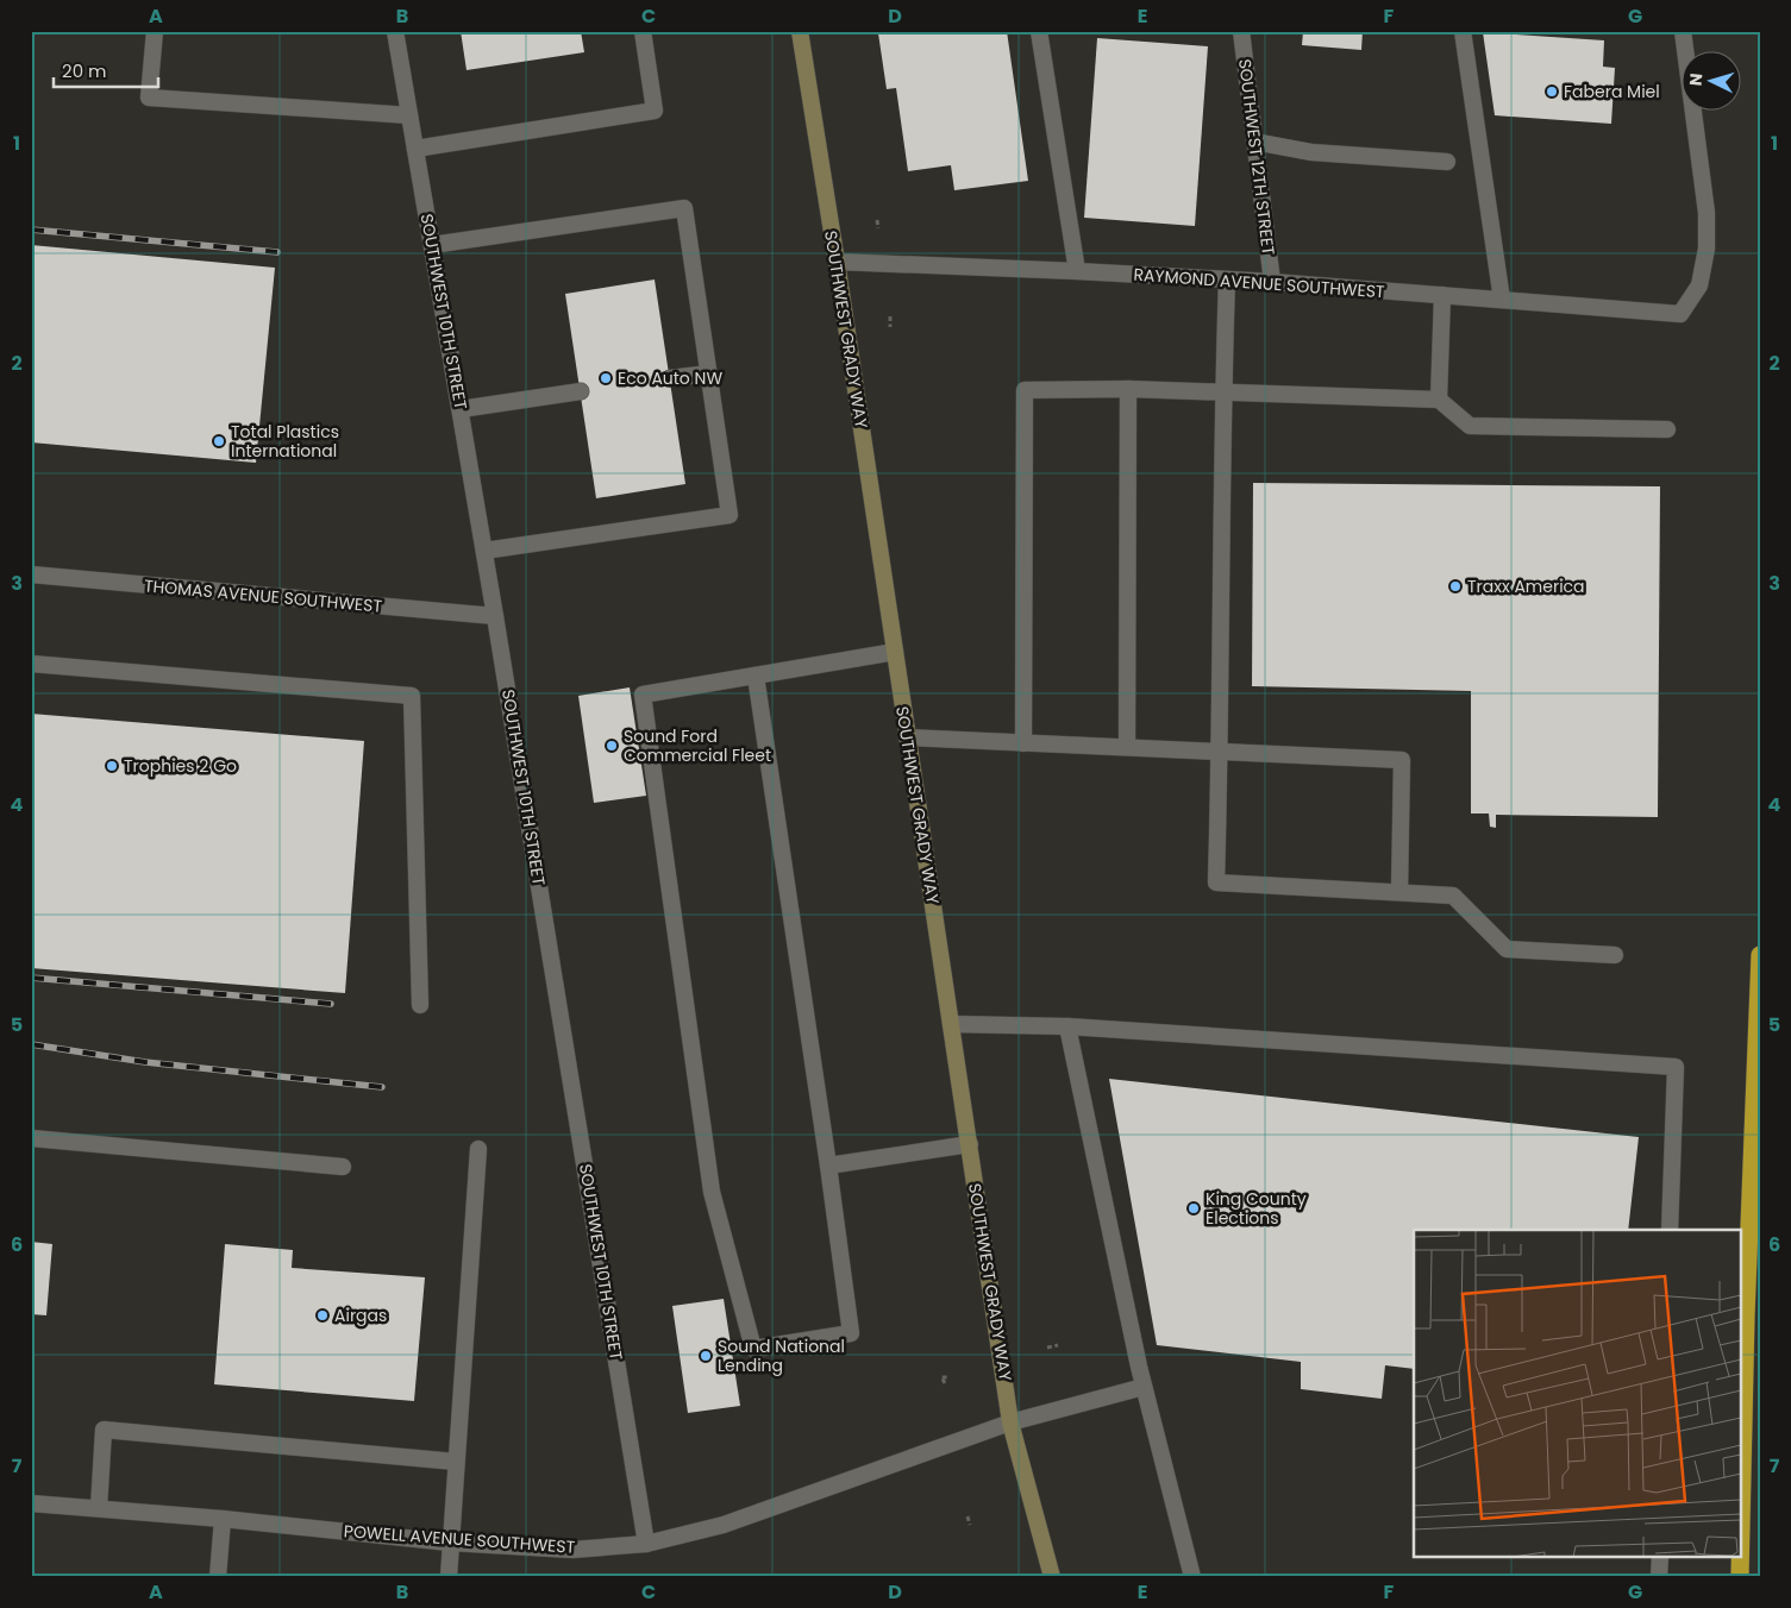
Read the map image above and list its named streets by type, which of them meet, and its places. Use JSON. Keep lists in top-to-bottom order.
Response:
{
  "streets": {
    "main road": ["SOUTHWEST GRADY WAY"],
    "street": [
      "SOUTHWEST 12TH STREET",
      "RAYMOND AVENUE SOUTHWEST",
      "SOUTHWEST 10TH STREET",
      "THOMAS AVENUE SOUTHWEST",
      "POWELL AVENUE SOUTHWEST"
    ]
  },
  "crossings": [
    ["SOUTHWEST 12TH STREET", "RAYMOND AVENUE SOUTHWEST"],
    ["RAYMOND AVENUE SOUTHWEST", "SOUTHWEST GRADY WAY"],
    ["SOUTHWEST 10TH STREET", "THOMAS AVENUE SOUTHWEST"],
    ["SOUTHWEST 10TH STREET", "POWELL AVENUE SOUTHWEST"],
    ["SOUTHWEST GRADY WAY", "POWELL AVENUE SOUTHWEST"]
  ],
  "places": [
    "Fabera Miel",
    "Eco Auto NW",
    "Total Plastics International",
    "Traxx America",
    "Sound Ford Commercial Fleet",
    "Trophies 2 Go",
    "King County Elections",
    "Airgas",
    "Sound National Lending"
  ],
  "scale_bar": "20 m",
  "north": "left",
  "grid": {
    "columns": [
      "A",
      "B",
      "C",
      "D",
      "E",
      "F",
      "G"
    ],
    "rows": [
      "1",
      "2",
      "3",
      "4",
      "5",
      "6",
      "7"
    ]
  }
}
